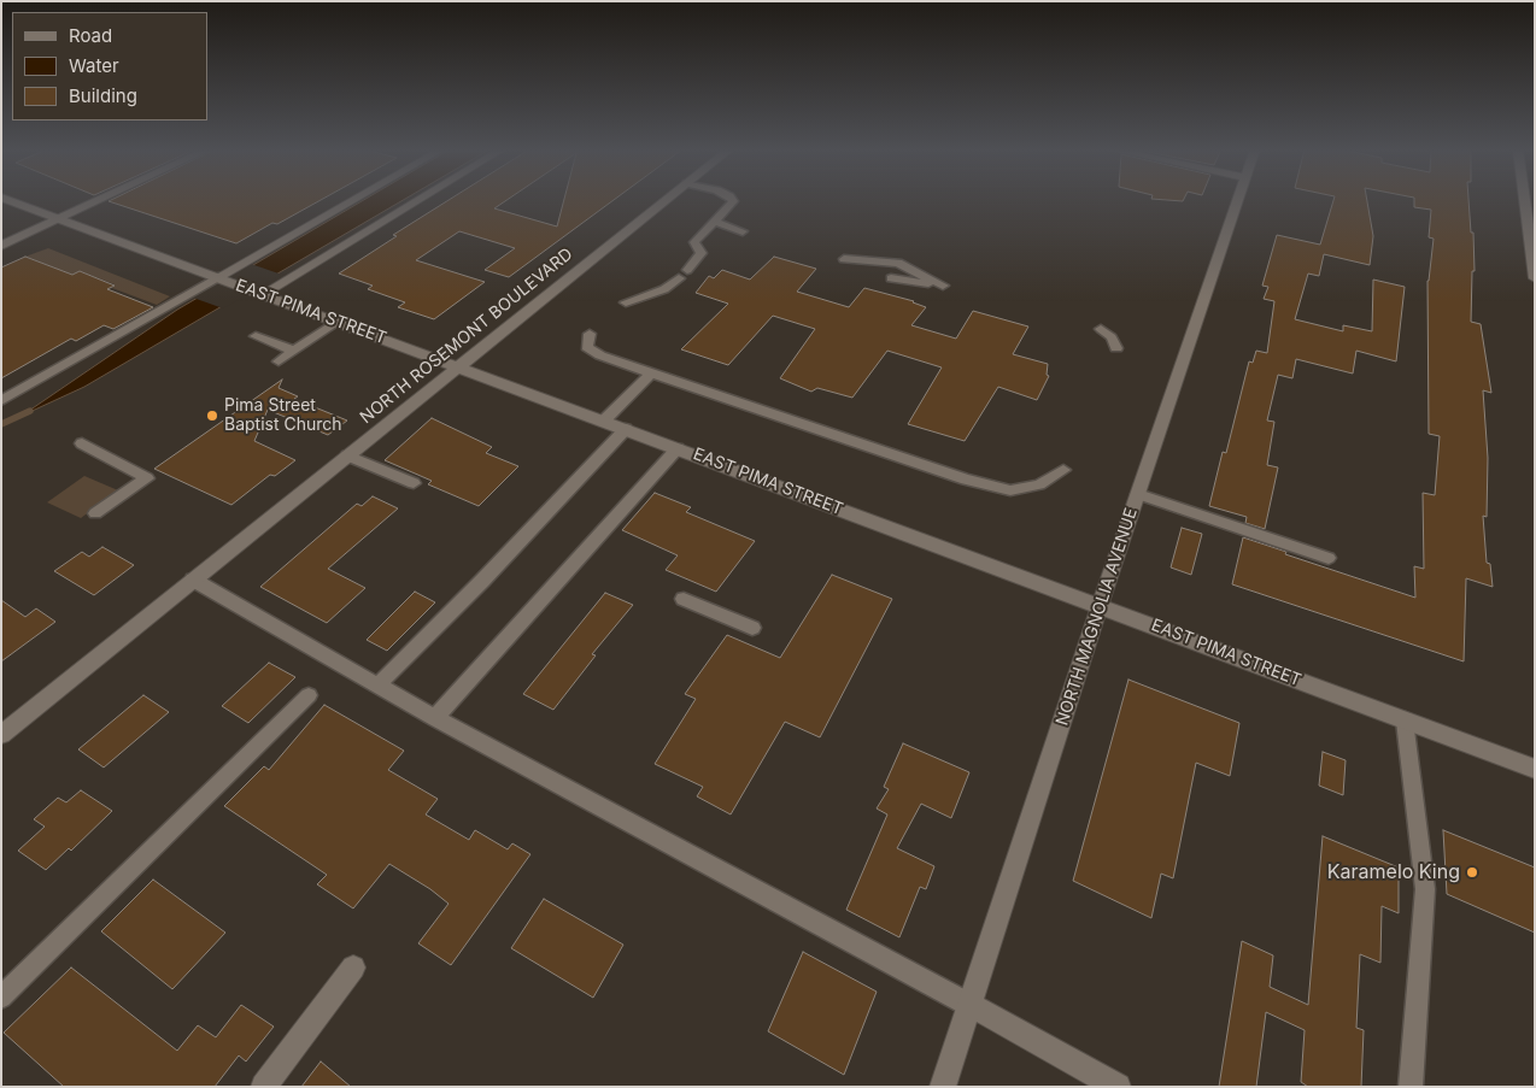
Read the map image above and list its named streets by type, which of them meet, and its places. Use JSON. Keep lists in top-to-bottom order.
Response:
{
  "streets": {
    "street": ["EAST PIMA STREET", "NORTH ROSEMONT BOULEVARD", "NORTH MAGNOLIA AVENUE"]
  },
  "crossings": [
    ["EAST PIMA STREET", "NORTH ROSEMONT BOULEVARD"],
    ["EAST PIMA STREET", "NORTH MAGNOLIA AVENUE"]
  ],
  "places": ["Pima Street Baptist Church", "Karamelo King"],
  "legend": ["Road", "Water", "Building"]
}
